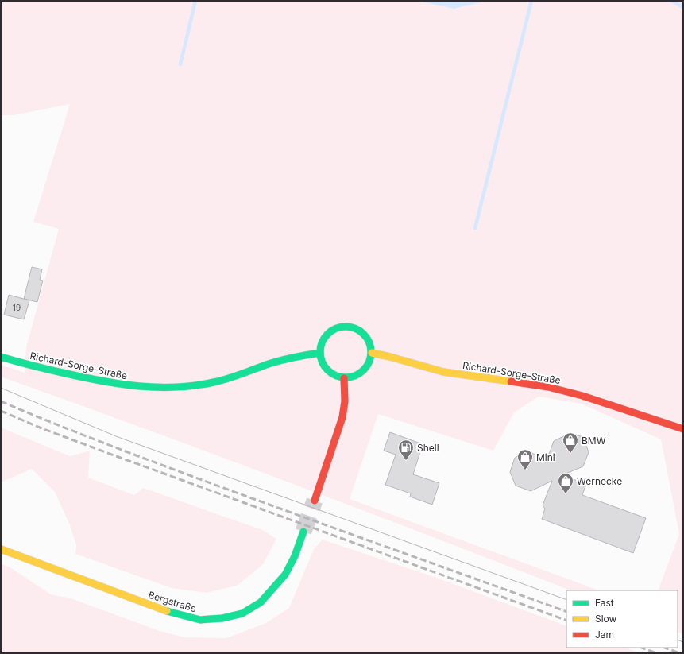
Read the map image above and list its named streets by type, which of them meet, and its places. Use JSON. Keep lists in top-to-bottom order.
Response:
{
  "streets": {
    "main road": ["Richard-Sorge-Straße", "Bergstraße"]
  },
  "places": {
    "shop": ["BMW", "Mini", "Wernecke"],
    "fuel station": ["Shell"]
  },
  "house_numbers": ["19"],
  "legend": ["Fast", "Slow", "Jam"]
}
